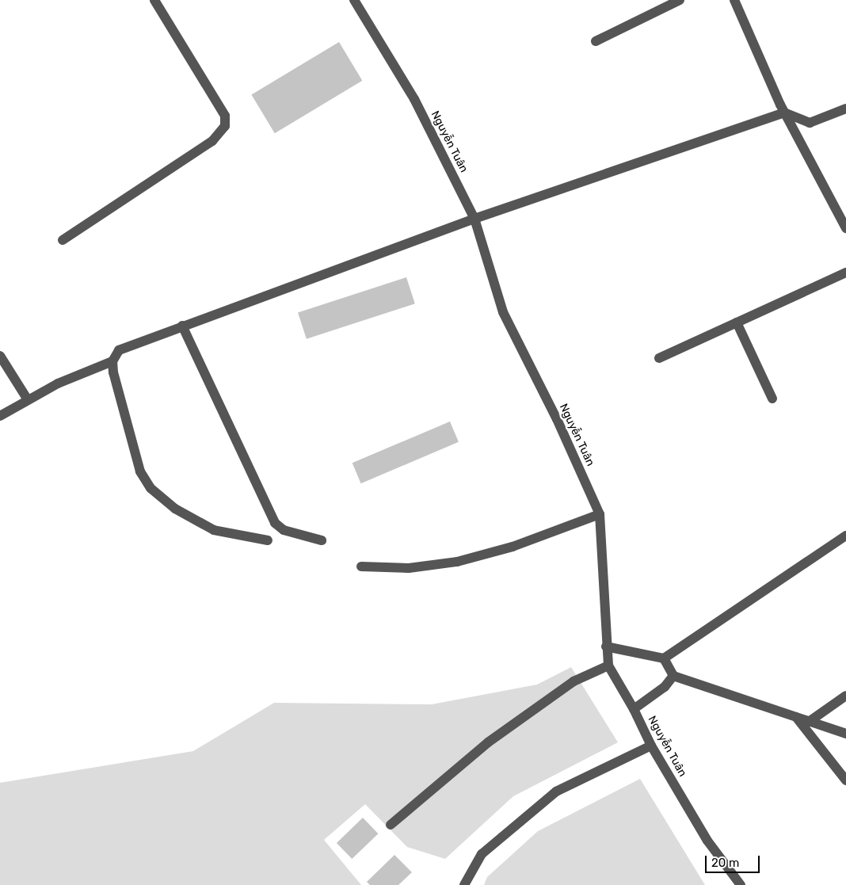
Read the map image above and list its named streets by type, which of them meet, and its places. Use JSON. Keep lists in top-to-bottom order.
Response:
{
  "streets": {
    "street": ["Nguyễn Tuân"]
  },
  "scale_bar": "20 m"
}
